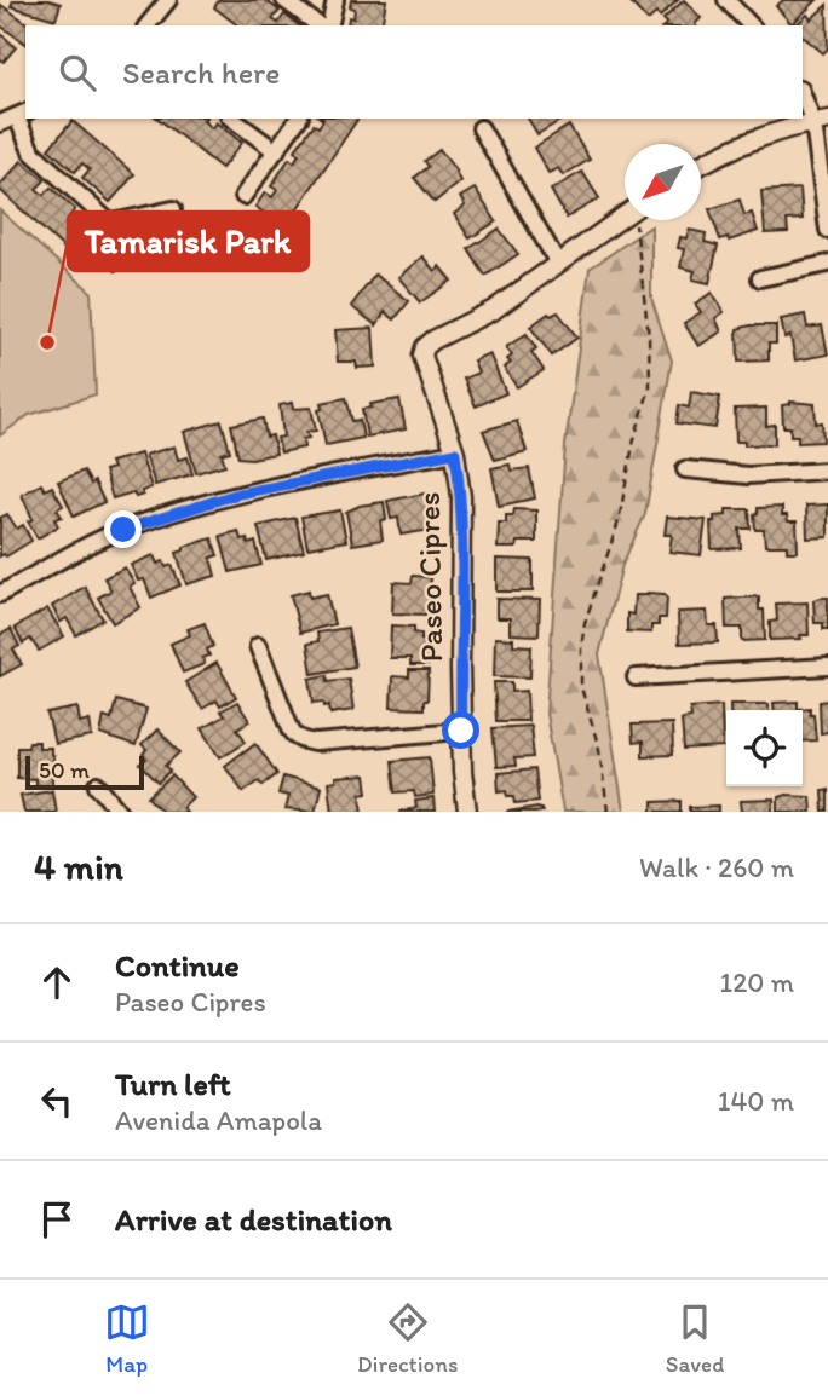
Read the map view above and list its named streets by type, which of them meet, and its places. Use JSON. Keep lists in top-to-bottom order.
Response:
{
  "streets": {
    "street": ["Paseo Cipres"]
  },
  "places": ["Tamarisk Park"],
  "scale_bar": "50 m",
  "north": "bottom left",
  "page": {
    "search": "Search here",
    "scale": "50 m",
    "heading": ["4 min", "Walk · 260 m"],
    "list": [
      ["Continue", "Paseo Cipres", "120 m"],
      ["Turn left", "Avenida Amapola", "140 m"],
      "Arrive at destination"
    ],
    "nav": ["Map", "Directions", "Saved"]
  }
}
